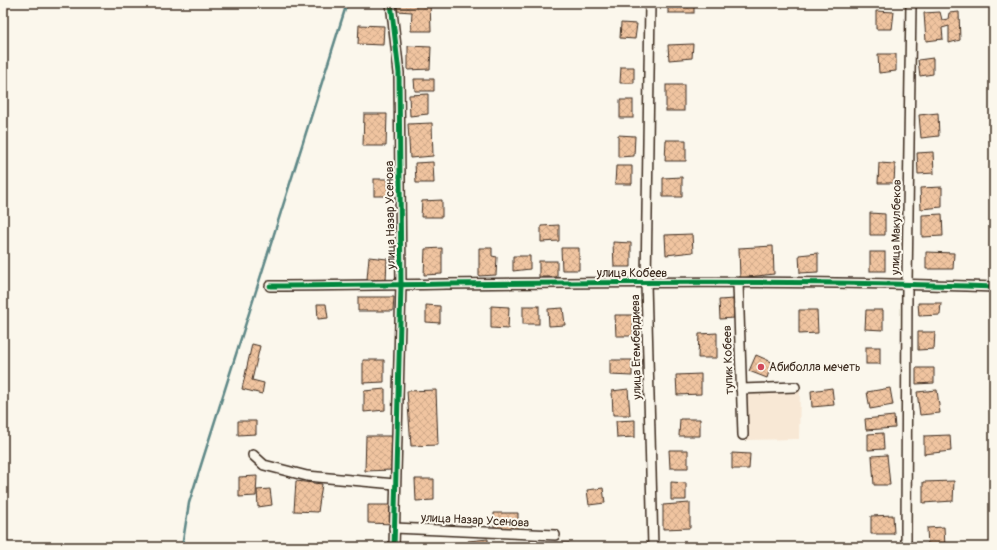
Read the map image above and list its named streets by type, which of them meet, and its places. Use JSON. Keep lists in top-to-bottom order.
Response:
{
  "streets": {
    "street": [
      "улица Назар Усенова",
      "улица Макулбеков",
      "улица Кобеев",
      "улица Егембердиева",
      "тупик Кобеев"
    ]
  },
  "crossings": [
    ["улица Назар Усенова", "улица Кобеев"],
    ["улица Макулбеков", "улица Кобеев"],
    ["улица Кобеев", "улица Егембердиева"],
    ["улица Кобеев", "тупик Кобеев"]
  ],
  "places": ["Абиболла мечеть"]
}
